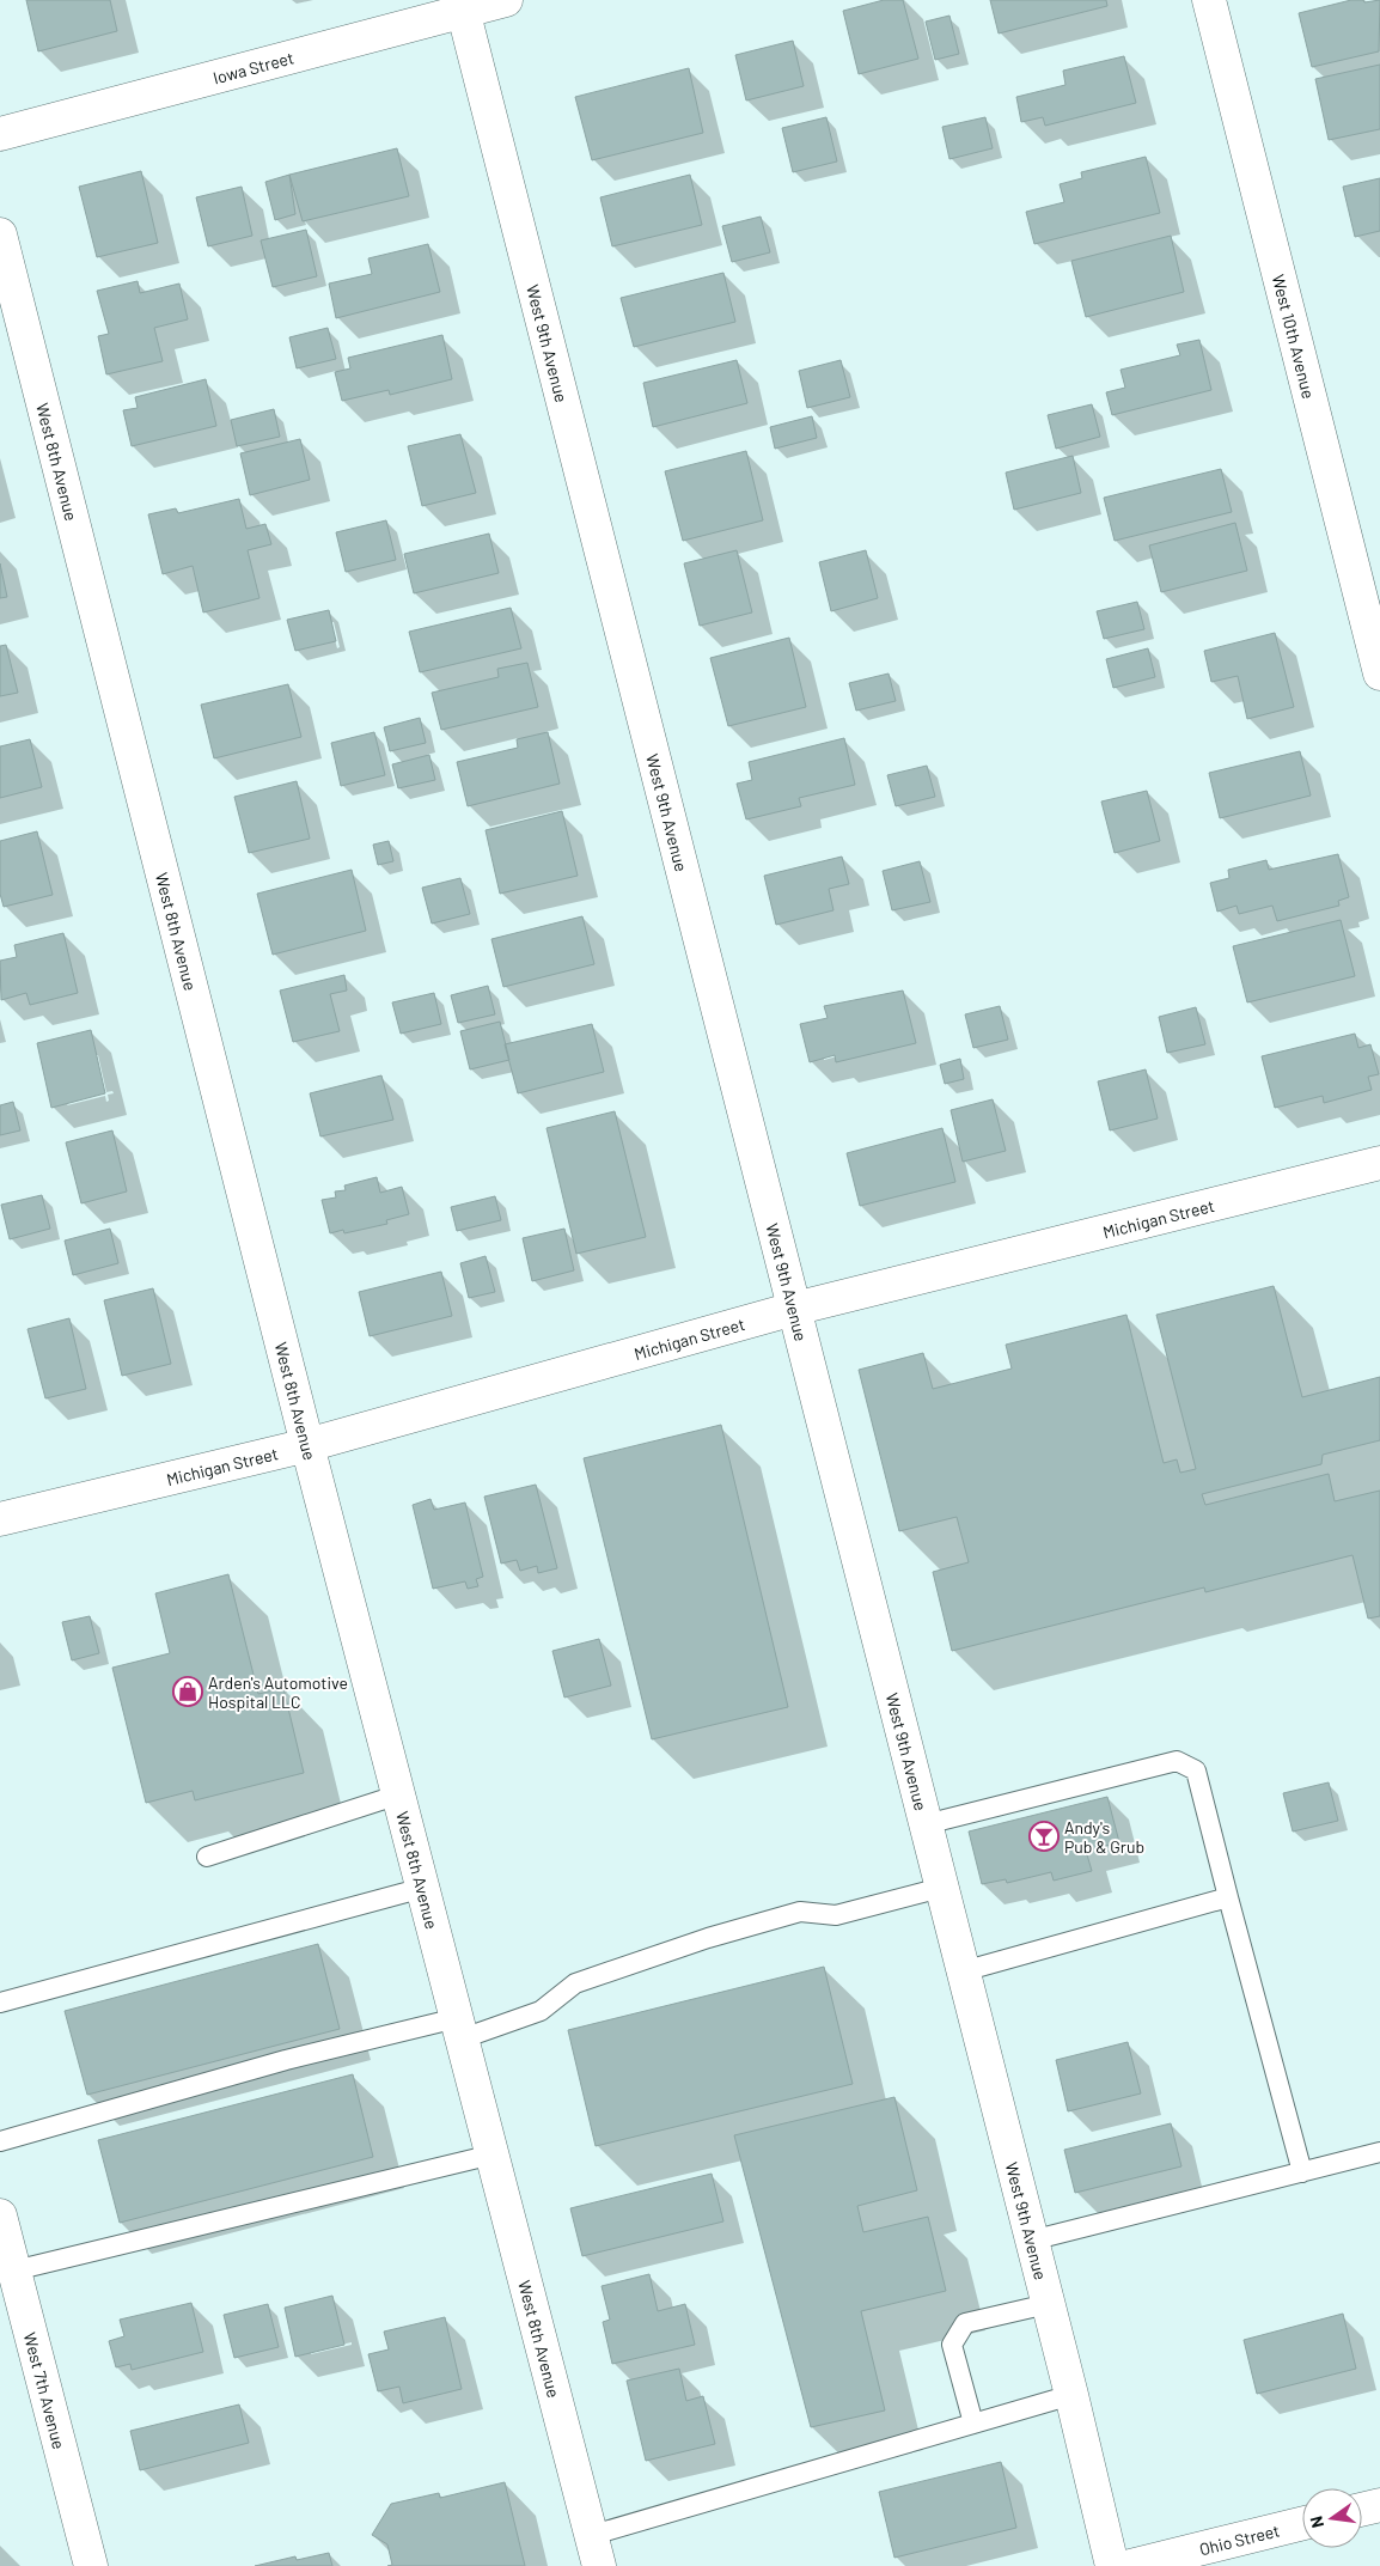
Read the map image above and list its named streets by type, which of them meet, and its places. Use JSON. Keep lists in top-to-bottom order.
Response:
{
  "streets": {
    "street": [
      "Iowa Street",
      "West 10th Avenue",
      "West 9th Avenue",
      "West 8th Avenue",
      "Michigan Street",
      "West 7th Avenue",
      "Ohio Street"
    ]
  },
  "crossings": [
    ["Iowa Street", "West 9th Avenue"],
    ["West 9th Avenue", "Michigan Street"],
    ["West 8th Avenue", "Michigan Street"]
  ],
  "places": {
    "shop": ["Arden's Automotive Hospital LLC"],
    "bar": ["Andy's Pub & Grub"]
  },
  "north": "left"
}
